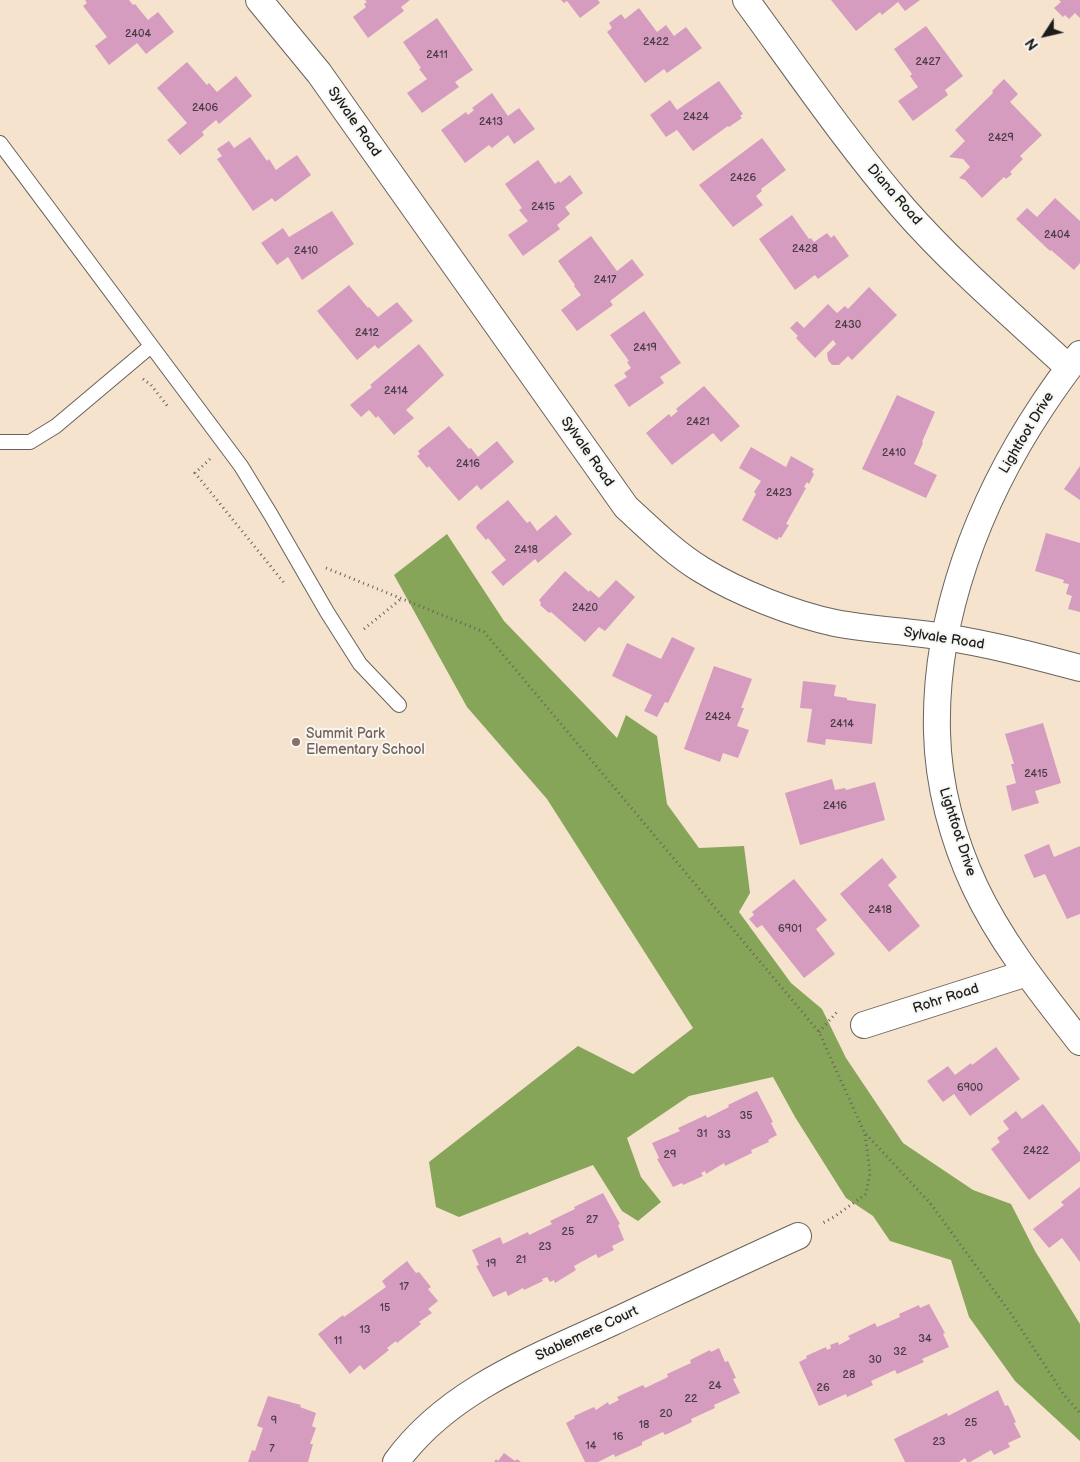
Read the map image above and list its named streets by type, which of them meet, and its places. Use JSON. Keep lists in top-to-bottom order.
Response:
{
  "streets": {
    "street": [
      "Sylvale Road",
      "Diana Road",
      "Lightfoot Drive",
      "Rohr Road",
      "Stablemere Court"
    ]
  },
  "crossings": [
    ["Sylvale Road", "Lightfoot Drive"],
    ["Diana Road", "Lightfoot Drive"],
    ["Lightfoot Drive", "Rohr Road"]
  ],
  "places": ["Summit Park Elementary School"],
  "house_numbers": [
    "2404",
    "2422",
    "2411",
    "2427",
    "2406",
    "2424",
    "2413",
    "2429",
    "2426",
    "2415",
    "2404",
    "2428",
    "2410",
    "2417",
    "2430",
    "2412",
    "2419",
    "2414",
    "2421",
    "2410",
    "2416",
    "2423",
    "2418",
    "2420",
    "2424",
    "2414",
    "2415",
    "2416",
    "2418",
    "6901",
    "6900",
    "35",
    "31",
    "33",
    "2422",
    "29",
    "27",
    "25",
    "23",
    "21",
    "19",
    "17",
    "15",
    "13",
    "34",
    "11",
    "32",
    "30",
    "28",
    "24",
    "26",
    "22",
    "20",
    "9",
    "25",
    "18",
    "16",
    "23",
    "14",
    "7"
  ],
  "north": "bottom left"
}
